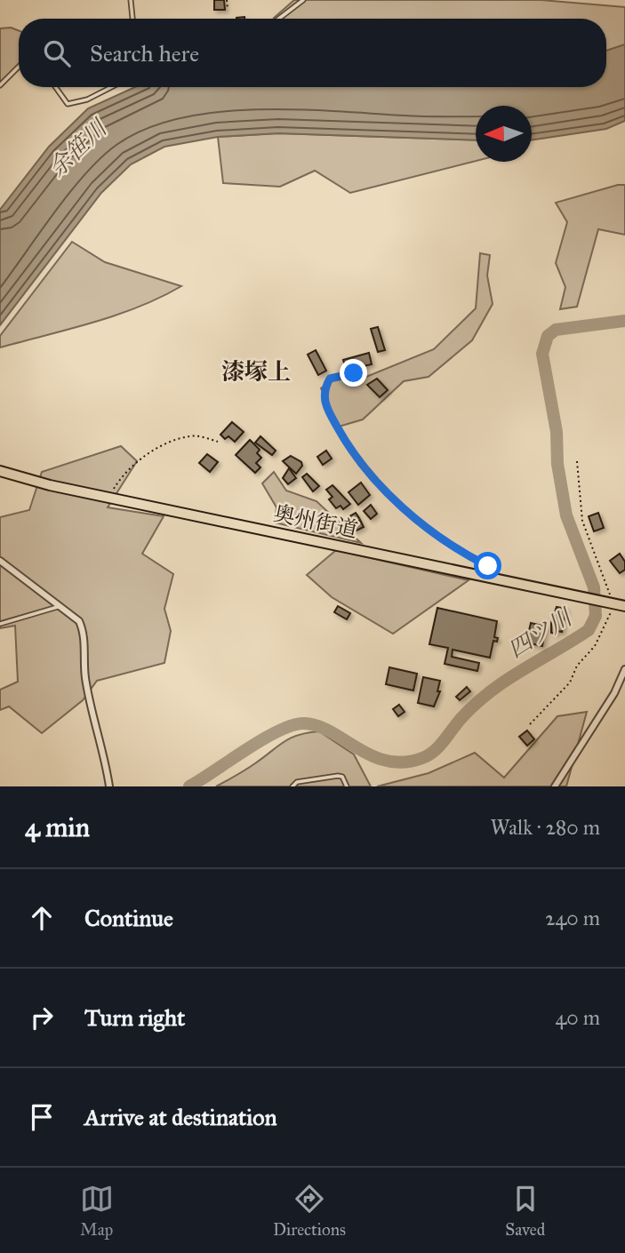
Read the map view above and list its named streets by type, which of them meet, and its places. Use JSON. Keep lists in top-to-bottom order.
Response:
{
  "streets": {
    "highway": ["奥州街道"]
  },
  "districts": ["漆塚上"],
  "water": ["余笹川", "四ツ川"],
  "north": "left",
  "page": {
    "search": "Search here",
    "heading": ["4 min", "Walk · 280 m"],
    "list": [
      ["Continue", "240 m"],
      ["Turn right", "40 m"],
      "Arrive at destination"
    ],
    "nav": ["Map", "Directions", "Saved"]
  }
}
